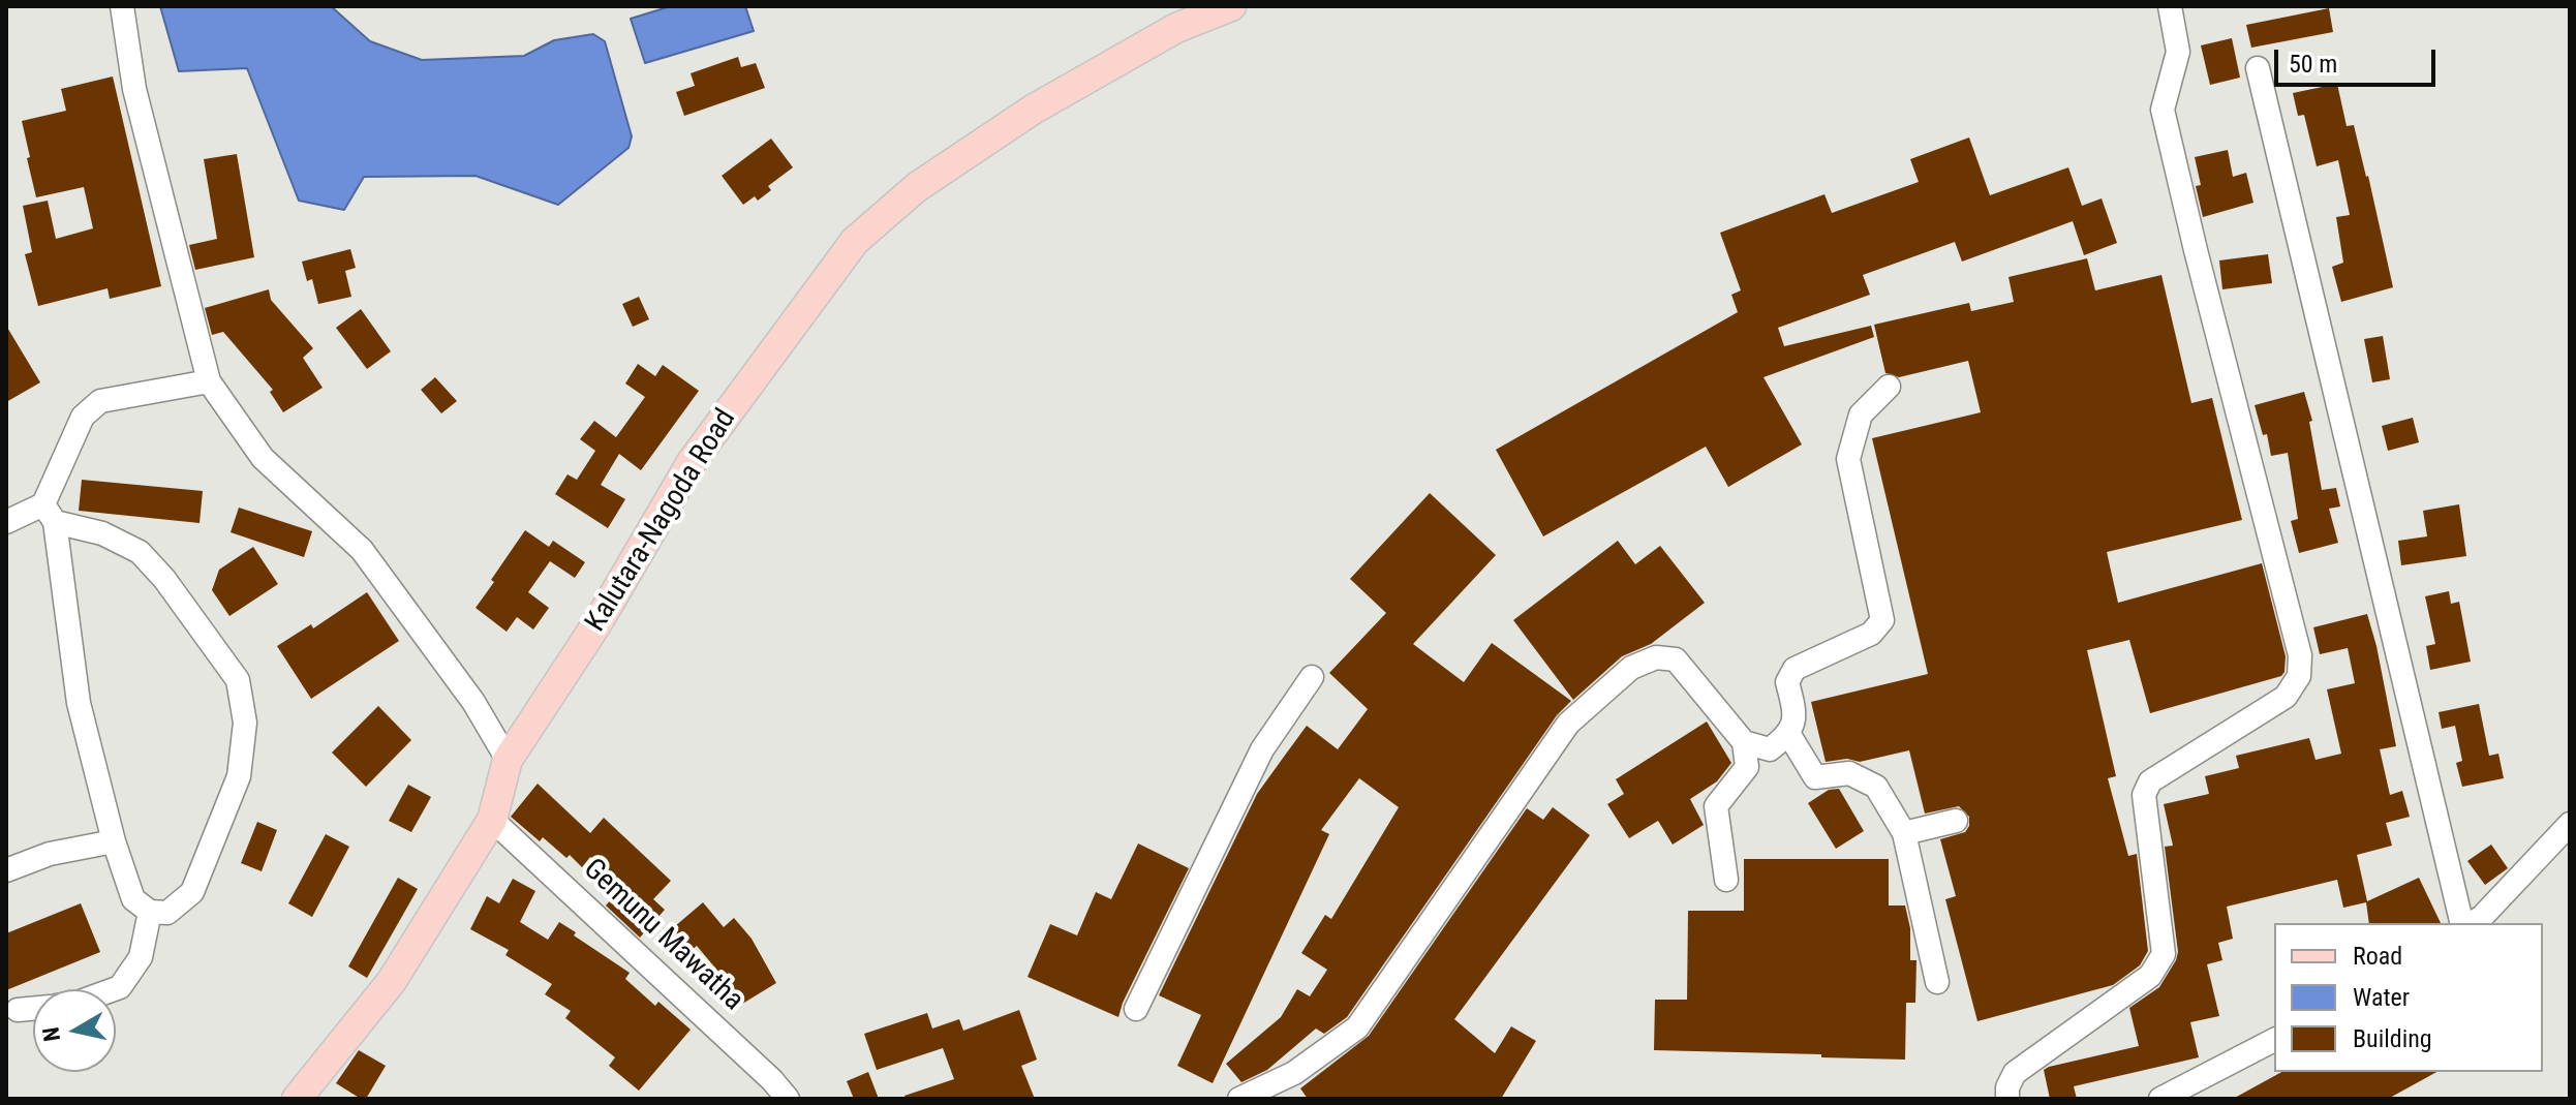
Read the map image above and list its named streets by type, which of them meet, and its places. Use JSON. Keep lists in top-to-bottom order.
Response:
{
  "streets": {
    "main road": ["Kalutara-Nagoda Road"],
    "street": ["Gemunu Mawatha"]
  },
  "crossings": [
    ["Kalutara-Nagoda Road", "Gemunu Mawatha"]
  ],
  "legend": ["Road", "Water", "Building"],
  "scale_bar": "50 m",
  "north": "left"
}
